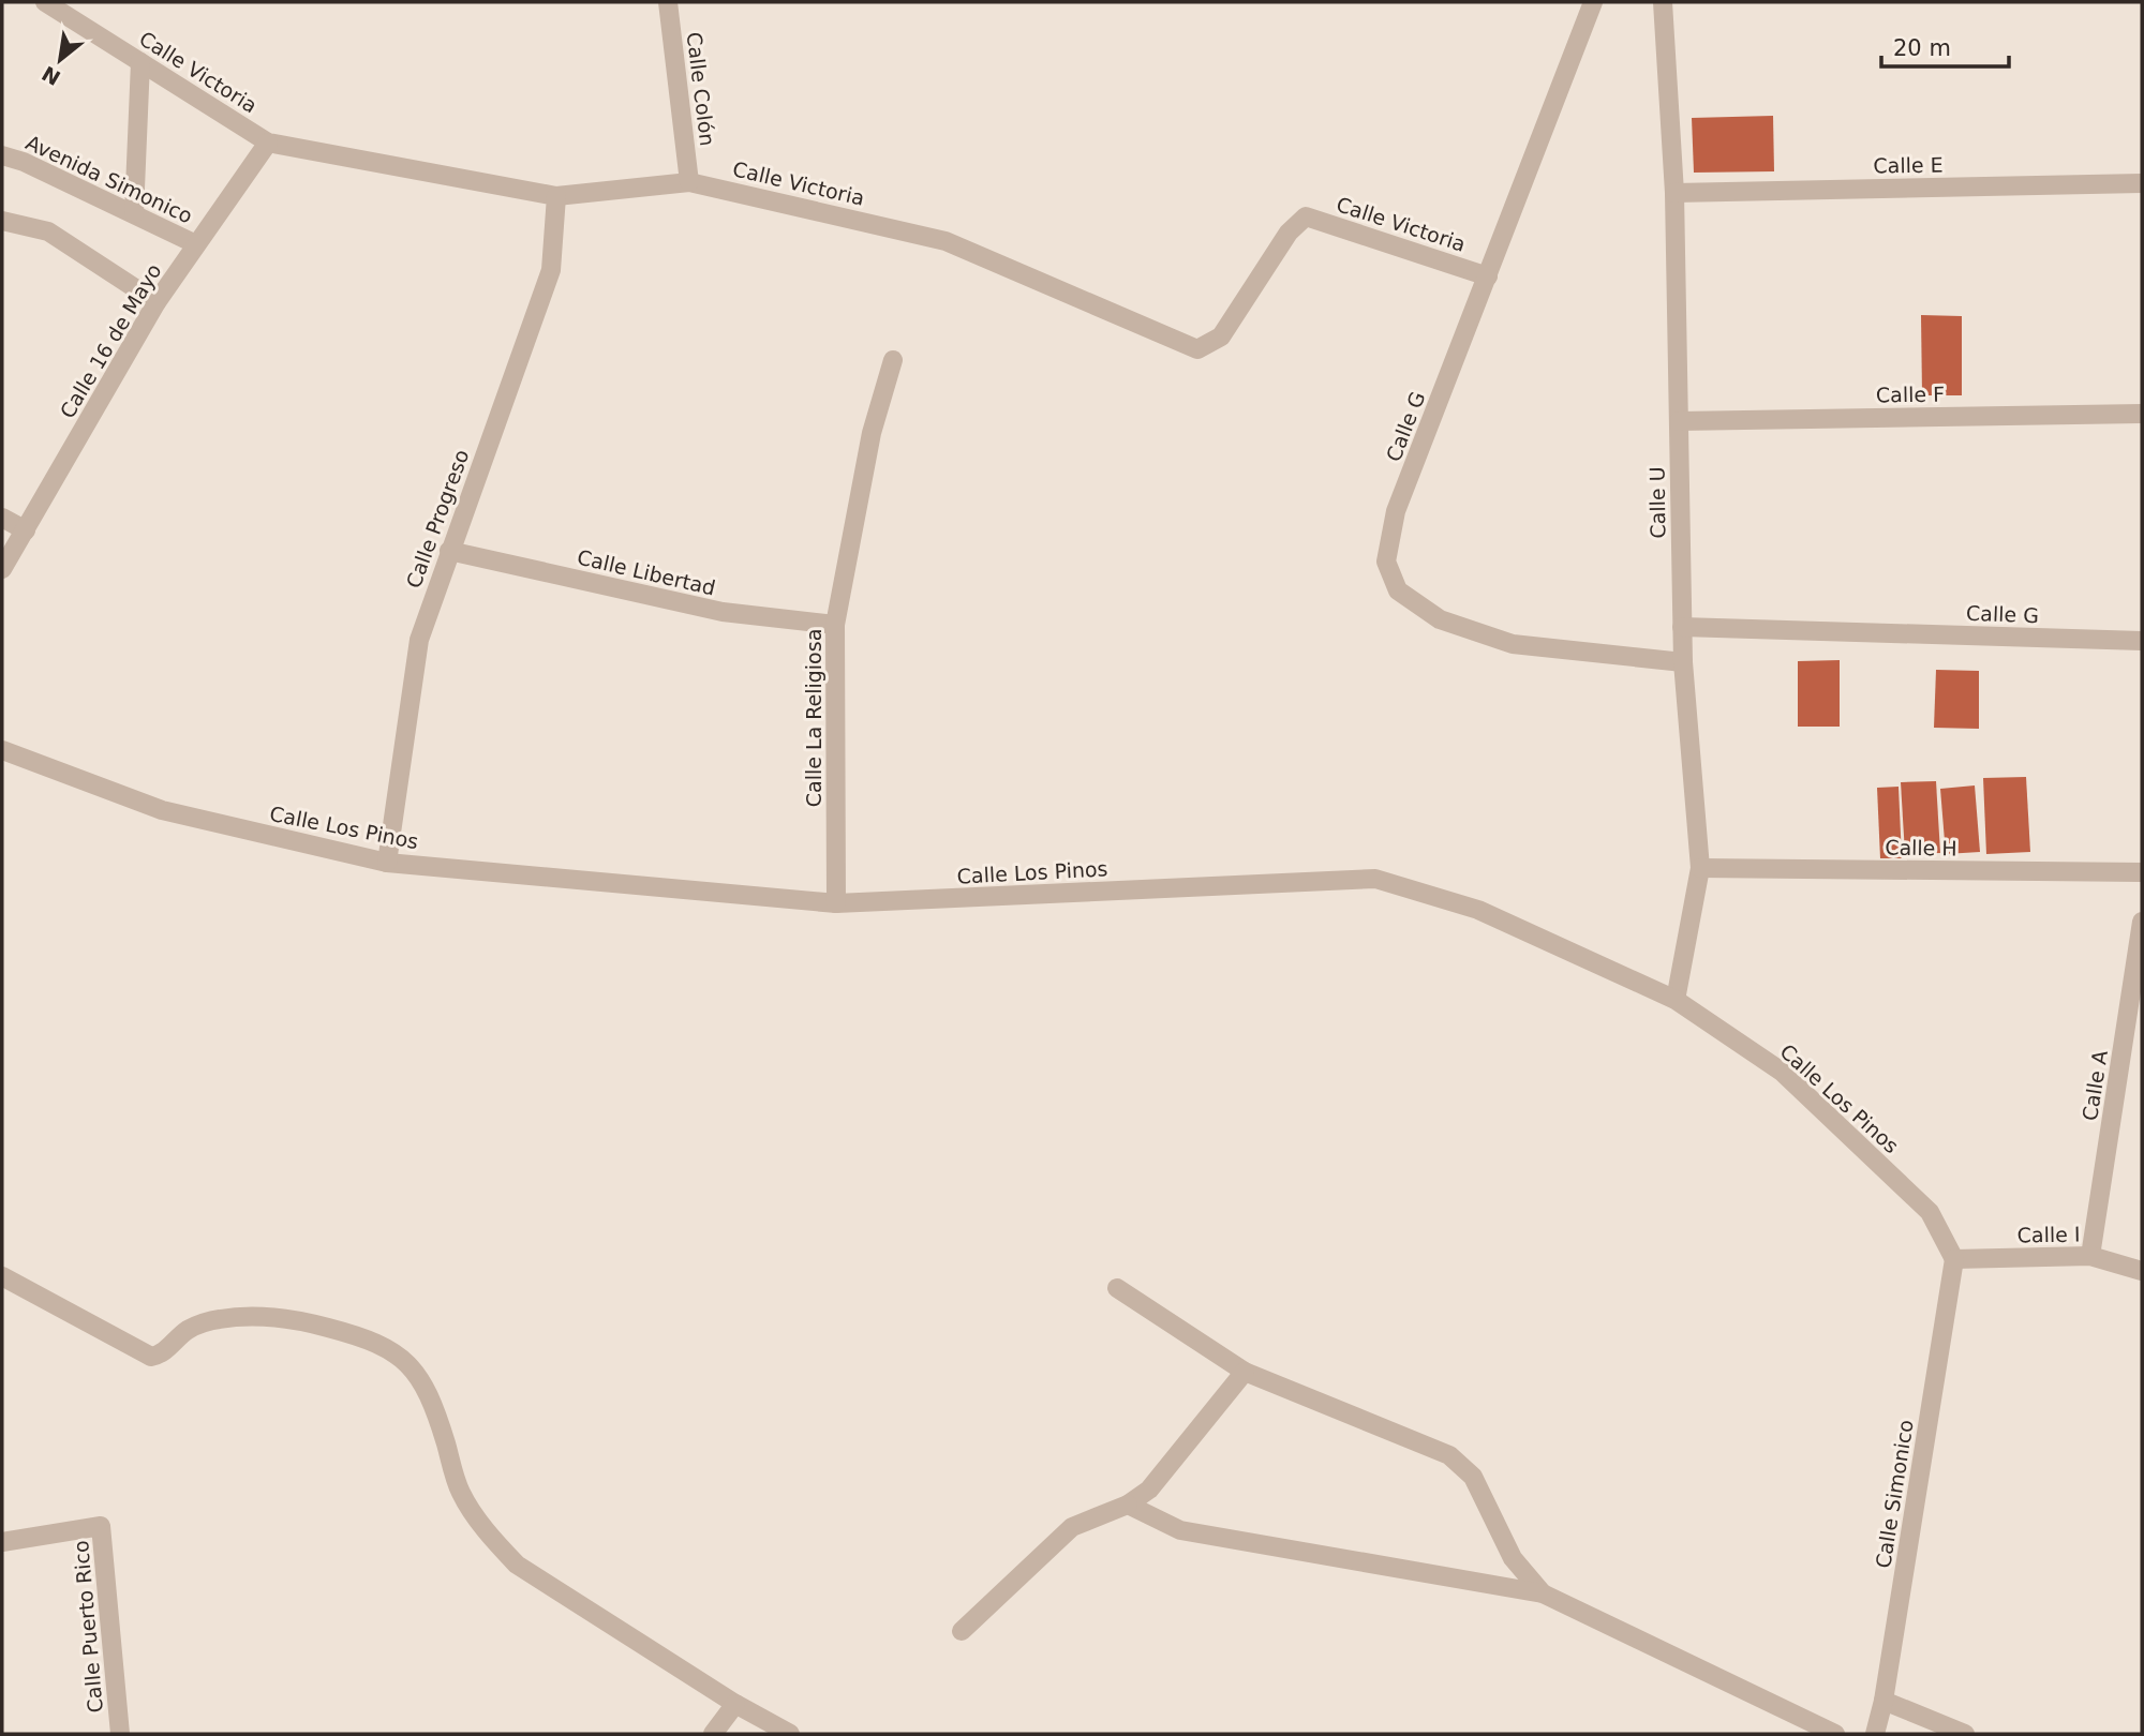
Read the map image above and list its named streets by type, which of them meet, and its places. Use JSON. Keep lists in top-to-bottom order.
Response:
{
  "streets": {
    "street": [
      "Calle Victoria",
      "Calle Colón",
      "Calle E",
      "Avenida Simonico",
      "Calle 16 de Mayo",
      "Calle F",
      "Calle G",
      "Calle U",
      "Calle Progreso",
      "Calle Libertad",
      "Calle La Religiosa",
      "Calle Los Pinos",
      "Calle H",
      "Calle A",
      "Calle I",
      "Calle Simonico",
      "Calle Puerto Rico"
    ]
  },
  "crossings": [
    ["Calle Victoria", "Calle Colón"],
    ["Calle Victoria", "Calle 16 de Mayo"],
    ["Calle Victoria", "Calle G"],
    ["Calle Victoria", "Calle Progreso"],
    ["Calle E", "Calle U"],
    ["Avenida Simonico", "Calle 16 de Mayo"],
    ["Calle F", "Calle U"],
    ["Calle G", "Calle U"],
    ["Calle U", "Calle Los Pinos"],
    ["Calle U", "Calle H"],
    ["Calle Progreso", "Calle Libertad"],
    ["Calle Progreso", "Calle Los Pinos"],
    ["Calle Libertad", "Calle La Religiosa"],
    ["Calle La Religiosa", "Calle Los Pinos"],
    ["Calle Los Pinos", "Calle I"],
    ["Calle Los Pinos", "Calle Simonico"],
    ["Calle A", "Calle I"],
    ["Calle I", "Calle Simonico"]
  ],
  "scale_bar": "20 m",
  "north": "bottom left"
}
